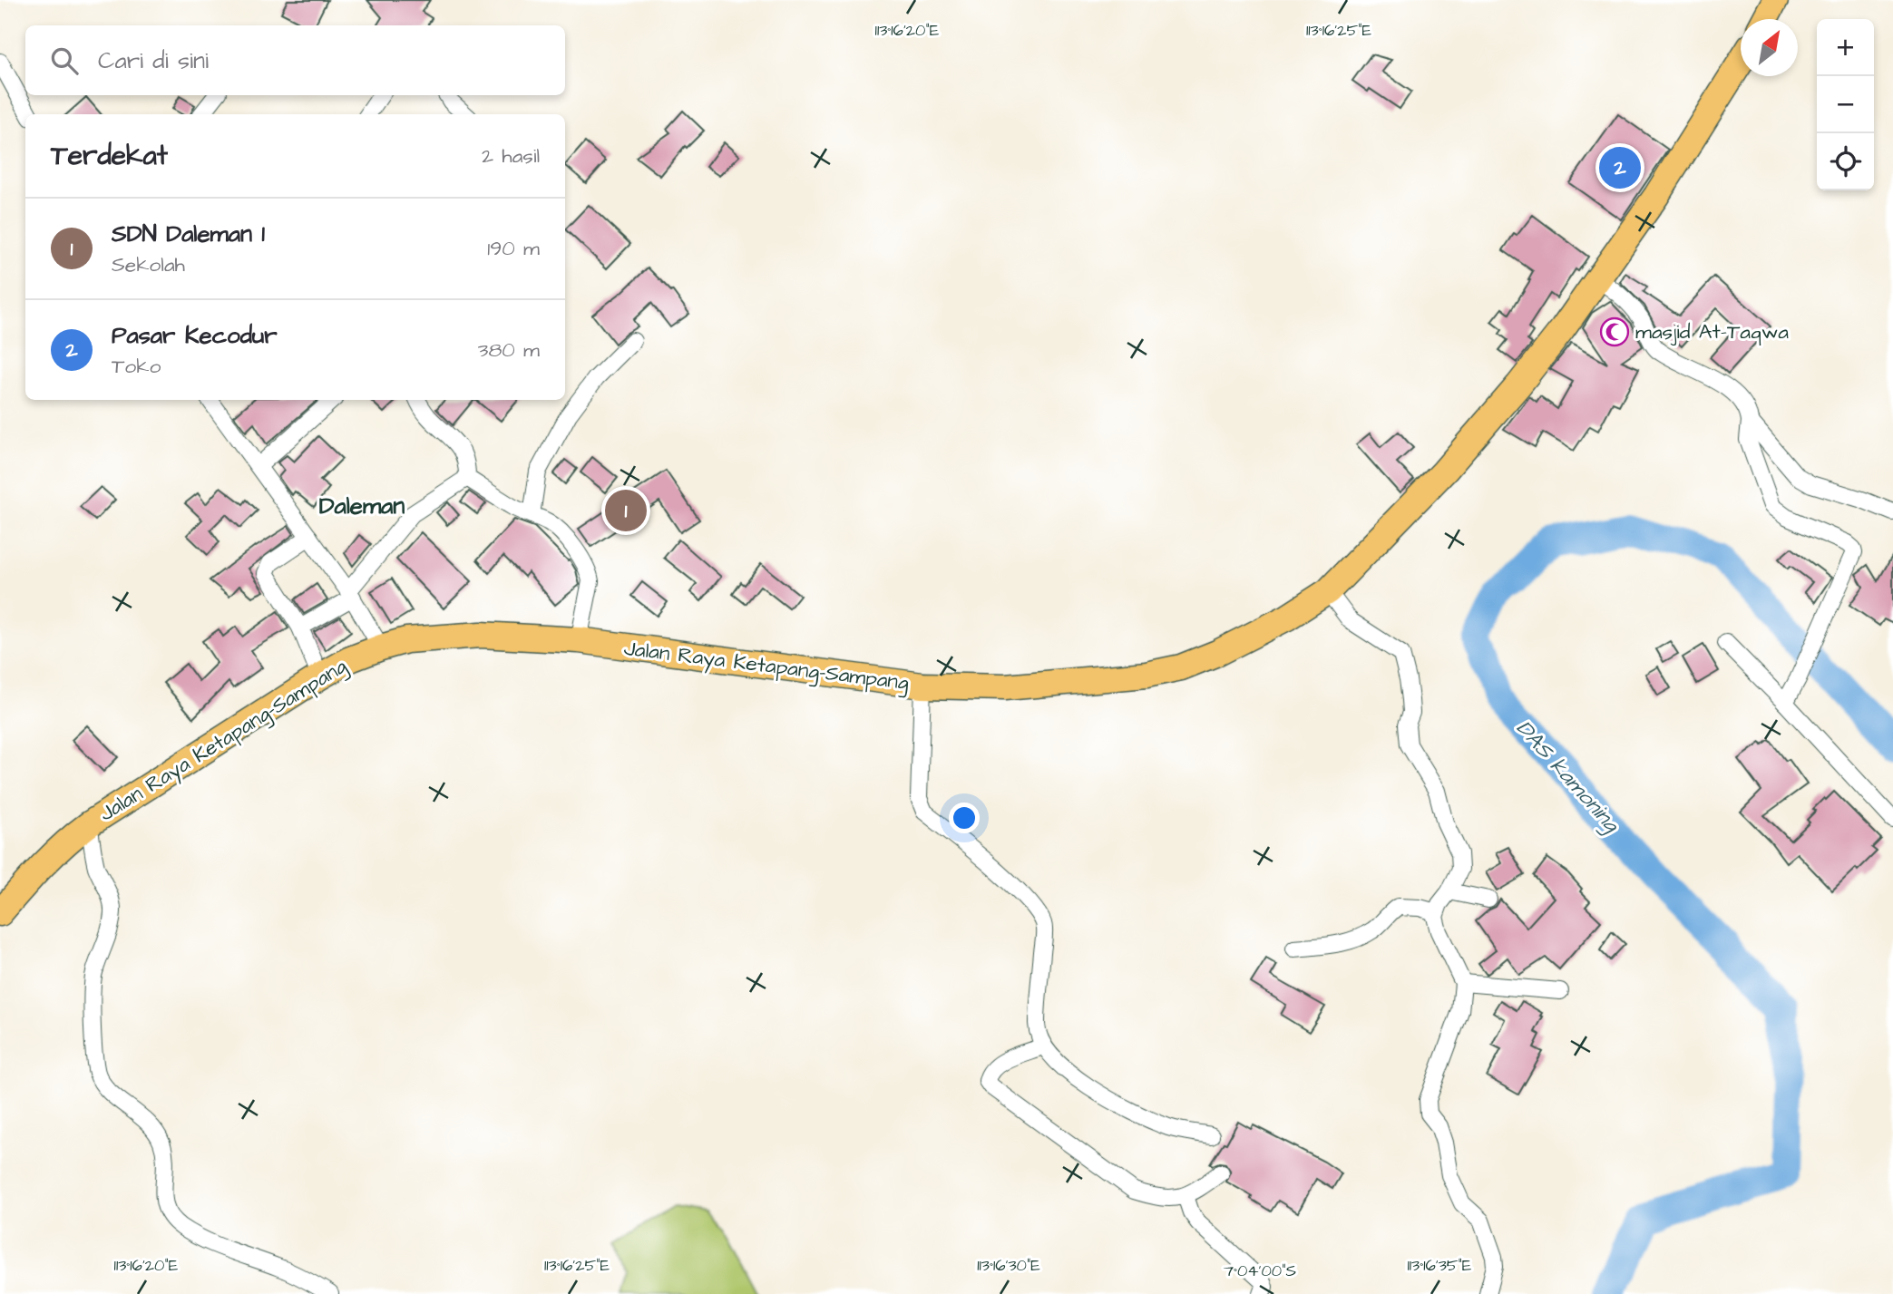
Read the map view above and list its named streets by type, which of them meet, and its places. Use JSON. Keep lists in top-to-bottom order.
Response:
{
  "streets": {
    "main road": ["Jalan Raya Ketapang-Sampang"]
  },
  "districts": ["Daleman"],
  "water": ["DAS kamoning"],
  "places": {
    "mosque": ["masjid At-Taqwa"]
  },
  "north": "top right",
  "page": {
    "map_buttons": ["+", "−"],
    "search": "Cari di sini",
    "heading": ["Terdekat", "2 hasil"],
    "pins": ["2", "1"],
    "list": [
      {
        "mark": "1",
        "name": "SDN Daleman 1",
        "note": "Sekolah",
        "value": "190 m"
      },
      {
        "mark": "2",
        "name": "Pasar Kecodur",
        "note": "Toko",
        "value": "380 m"
      }
    ]
  },
  "coordinates": [
    "113°16'20\"E",
    "113°16'25\"E",
    "113°16'30\"E",
    "113°16'35\"E",
    "7°04'00\"S"
  ]
}
